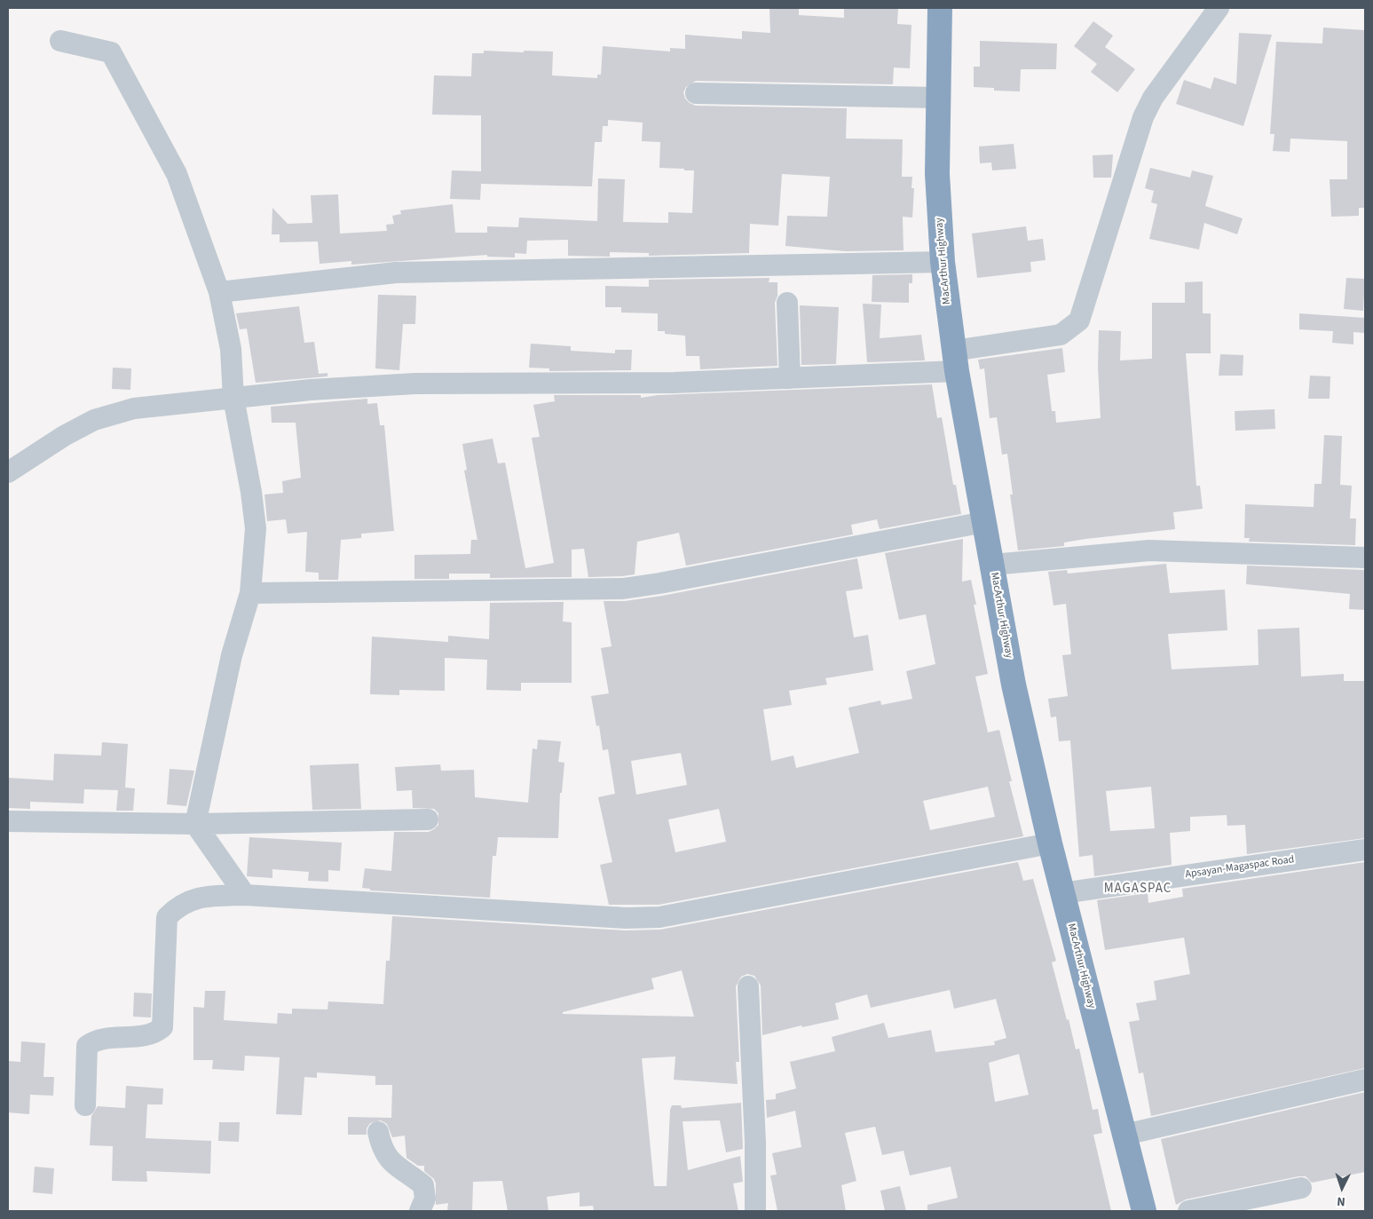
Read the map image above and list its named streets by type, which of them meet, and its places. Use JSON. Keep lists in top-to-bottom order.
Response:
{
  "streets": {
    "highway": ["MacArthur Highway"],
    "street": ["Apsayan-Magaspac Road"]
  },
  "crossings": [
    ["MacArthur Highway", "Apsayan-Magaspac Road"]
  ],
  "districts": ["MAGASPAC"],
  "north": "bottom"
}
